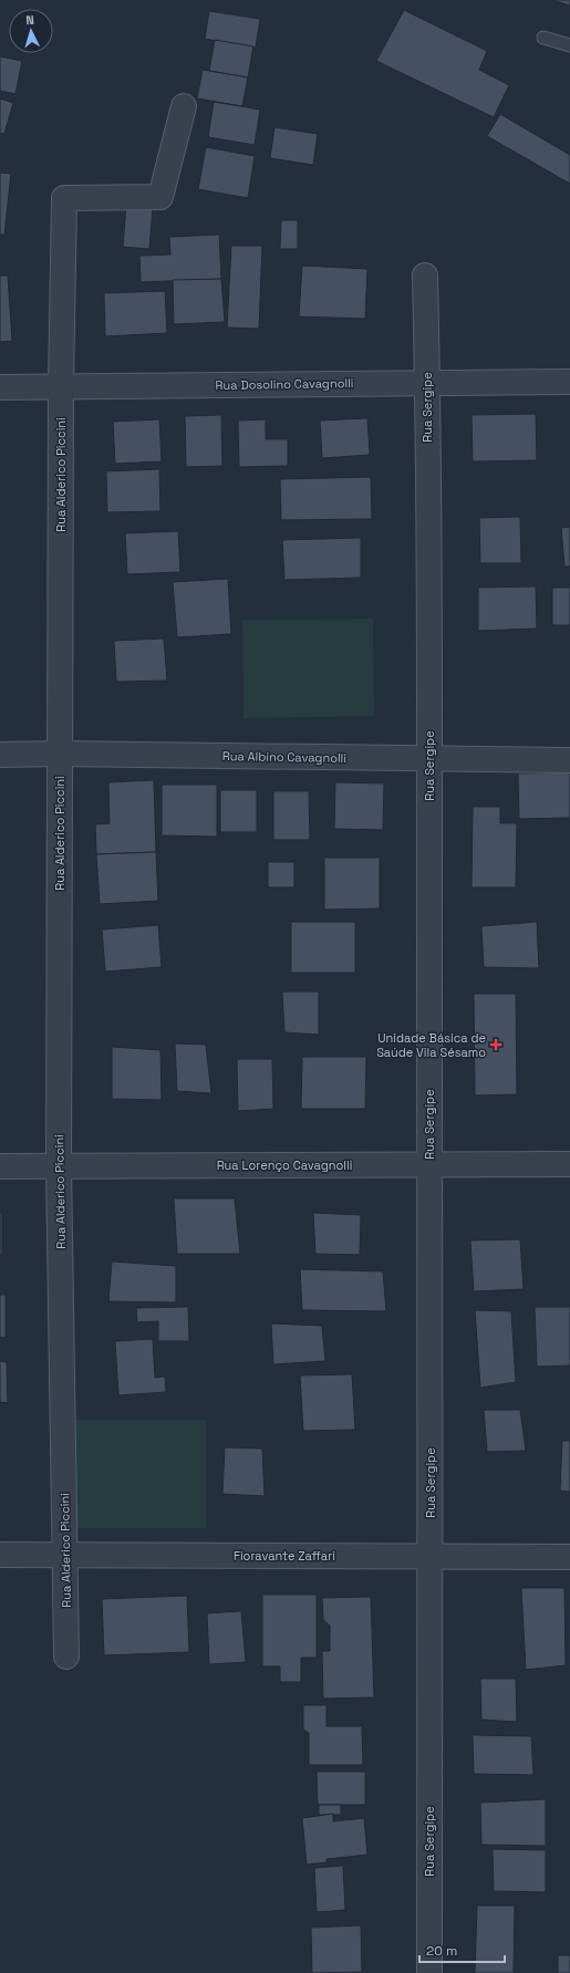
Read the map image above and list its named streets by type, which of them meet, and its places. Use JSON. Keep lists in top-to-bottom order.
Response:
{
  "streets": {
    "street": [
      "Rua Dosolino Cavagnolli",
      "Rua Sergipe",
      "Rua Alderico Piccini",
      "Rua Albino Cavagnolli",
      "Rua Lorenço Cavagnolli",
      "Fioravante Zaffari"
    ]
  },
  "crossings": [
    ["Rua Dosolino Cavagnolli", "Rua Sergipe"],
    ["Rua Dosolino Cavagnolli", "Rua Alderico Piccini"],
    ["Rua Sergipe", "Rua Albino Cavagnolli"],
    ["Rua Sergipe", "Rua Lorenço Cavagnolli"],
    ["Rua Sergipe", "Fioravante Zaffari"],
    ["Rua Alderico Piccini", "Rua Albino Cavagnolli"],
    ["Rua Alderico Piccini", "Rua Lorenço Cavagnolli"],
    ["Rua Alderico Piccini", "Fioravante Zaffari"]
  ],
  "places": {
    "health": ["Unidade Básica de Saúde Vila Sésamo"]
  },
  "scale_bar": "20 m",
  "north": "top"
}
